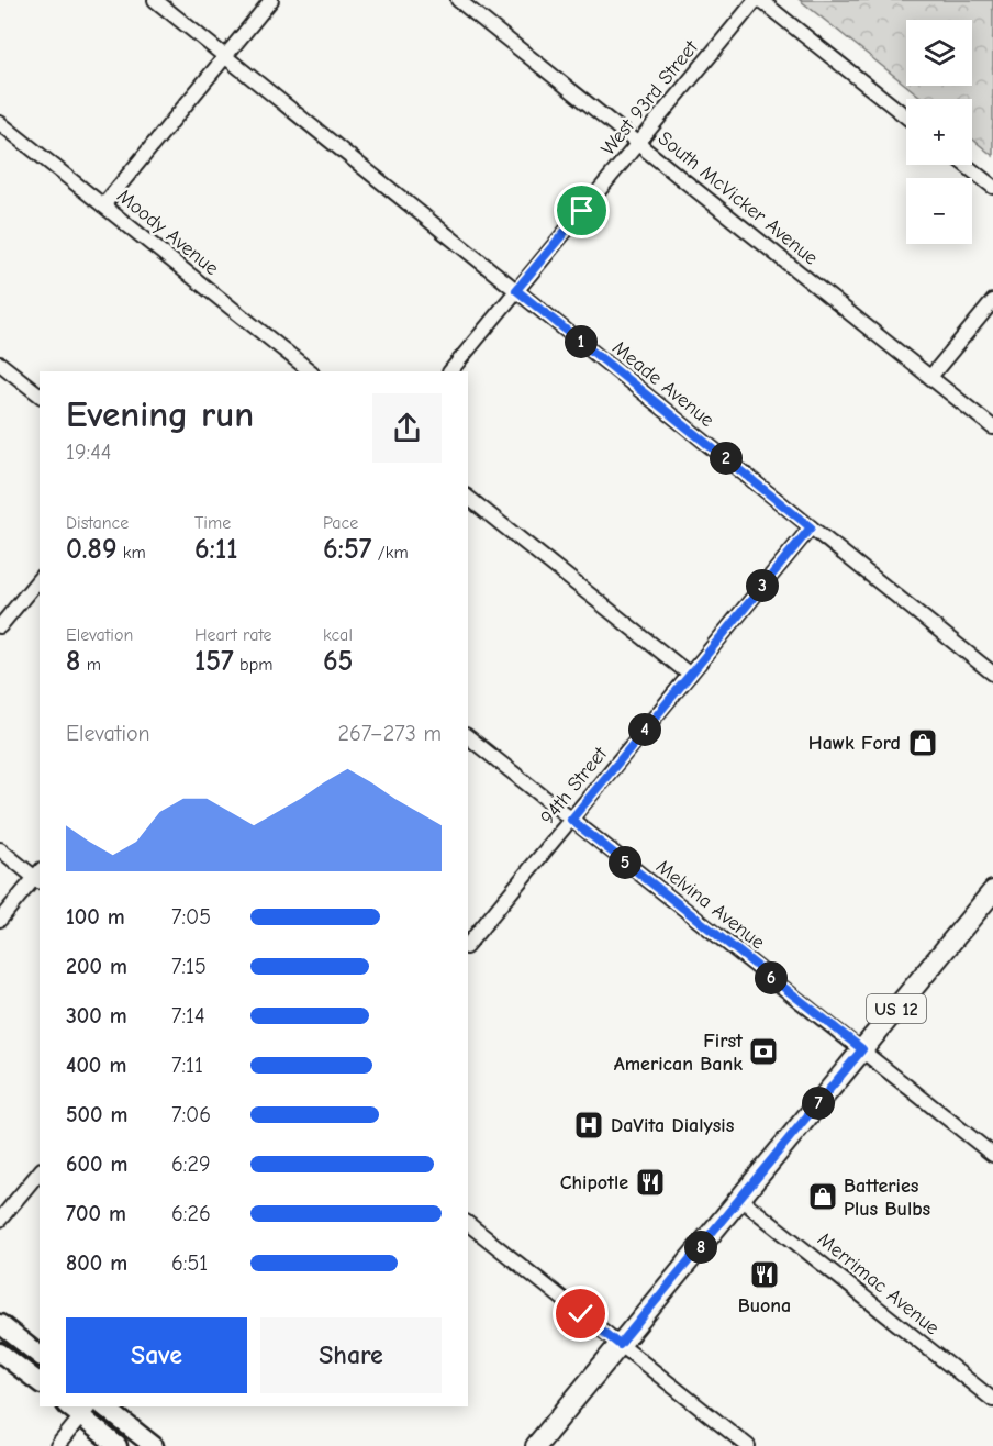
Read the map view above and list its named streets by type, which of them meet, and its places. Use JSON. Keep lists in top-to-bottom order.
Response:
{
  "streets": {
    "main road": ["US 12"],
    "street": [
      "West 93rd Street",
      "South McVicker Avenue",
      "Moody Avenue",
      "Meade Avenue",
      "94th Street",
      "Melvina Avenue",
      "Merrimac Avenue"
    ]
  },
  "crossings": [
    ["West 93rd Street", "South McVicker Avenue"],
    ["West 93rd Street", "Meade Avenue"],
    ["Meade Avenue", "94th Street"],
    ["94th Street", "Melvina Avenue"],
    ["Melvina Avenue", "US 12"],
    ["US 12", "Merrimac Avenue"]
  ],
  "places": {
    "shop": ["Hawk Ford", "Batteries Plus Bulbs"],
    "bank": ["First American Bank"],
    "hospital": ["DaVita Dialysis"],
    "restaurant": ["Chipotle", "Buona"]
  },
  "page": {
    "map_buttons": ["+", "−"],
    "pins": [
      "1",
      "2",
      "3",
      "4",
      "5",
      "6",
      "7",
      "8"
    ],
    "heading": ["Evening run", "19:44"],
    "stats": [
      ["Distance", "0.89 km"],
      ["Time", "6:11"],
      ["Pace", "6:57 /km"],
      ["Elevation", "8 m"],
      ["Heart rate", "157 bpm"],
      ["kcal", "65"]
    ],
    "chart": ["Elevation", "267–273 m"],
    "list": [
      {
        "name": "100 m",
        "note": "7:05"
      },
      {
        "name": "200 m",
        "note": "7:15"
      },
      {
        "name": "300 m",
        "note": "7:14"
      },
      {
        "name": "400 m",
        "note": "7:11"
      },
      {
        "name": "500 m",
        "note": "7:06"
      },
      {
        "name": "600 m",
        "note": "6:29"
      },
      {
        "name": "700 m",
        "note": "6:26"
      },
      {
        "name": "800 m",
        "note": "6:51"
      }
    ],
    "buttons": ["Save", "Share"]
  }
}
